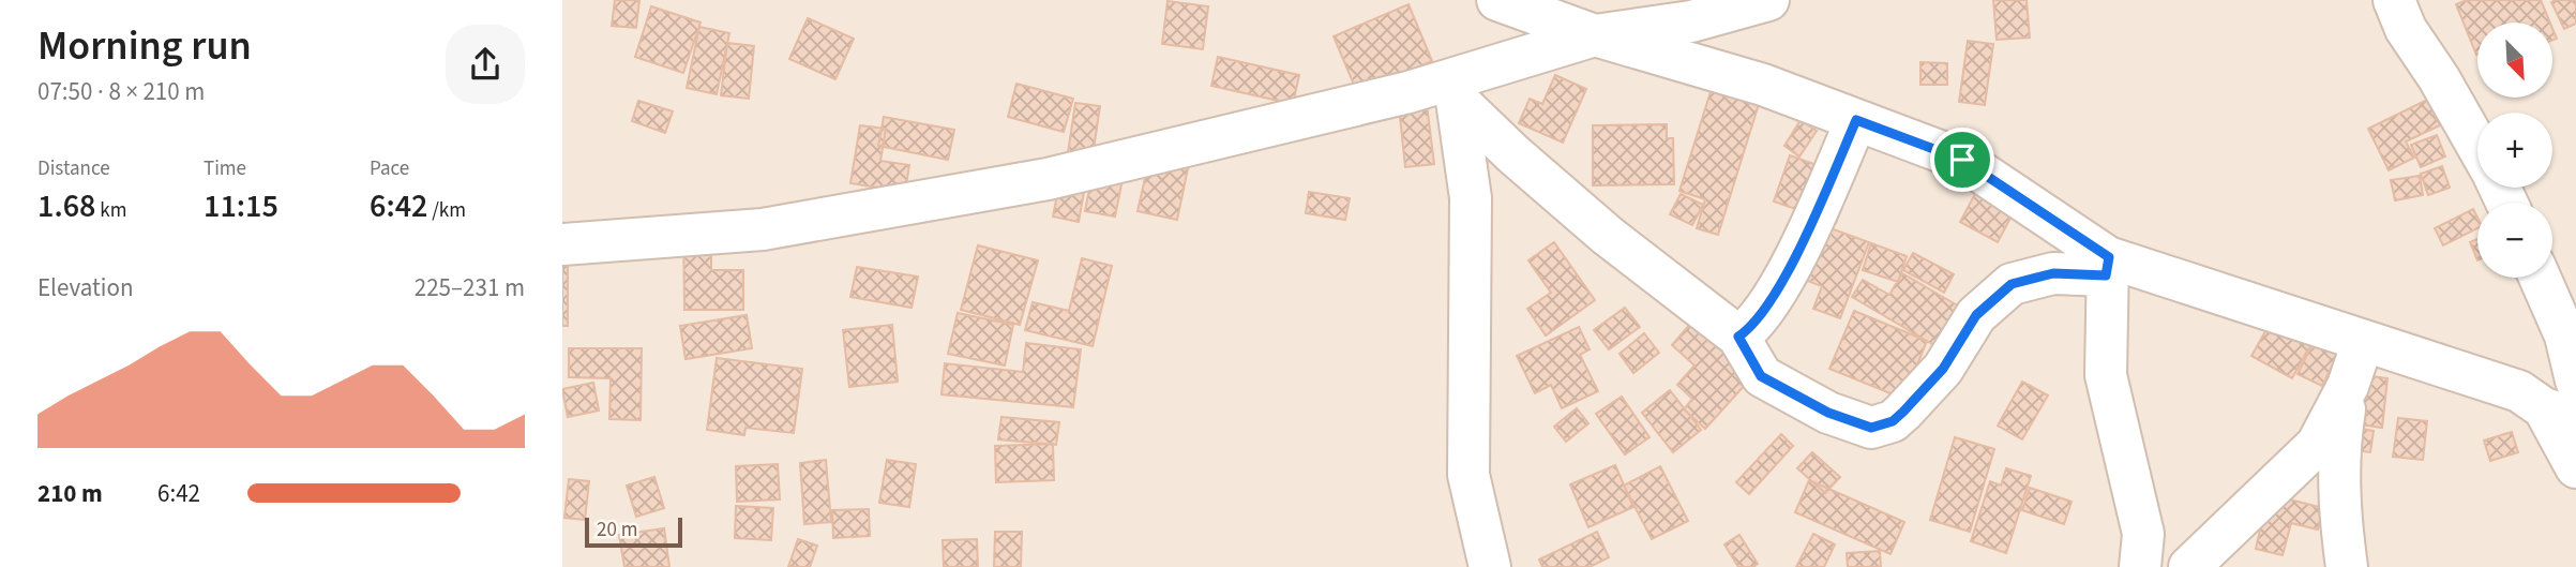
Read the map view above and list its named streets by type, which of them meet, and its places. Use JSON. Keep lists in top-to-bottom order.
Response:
{
  "scale_bar": "20 m",
  "north": "bottom right",
  "page": {
    "heading": ["Morning run", "07:50 · 8 × 210 m"],
    "map_buttons": ["+", "−"],
    "stats": [
      ["Distance", "1.68 km"],
      ["Time", "11:15"],
      ["Pace", "6:42 /km"]
    ],
    "chart": ["Elevation", "225–231 m"],
    "list": [
      {
        "name": "210 m",
        "note": "6:42"
      }
    ],
    "scale": "20 m"
  }
}
